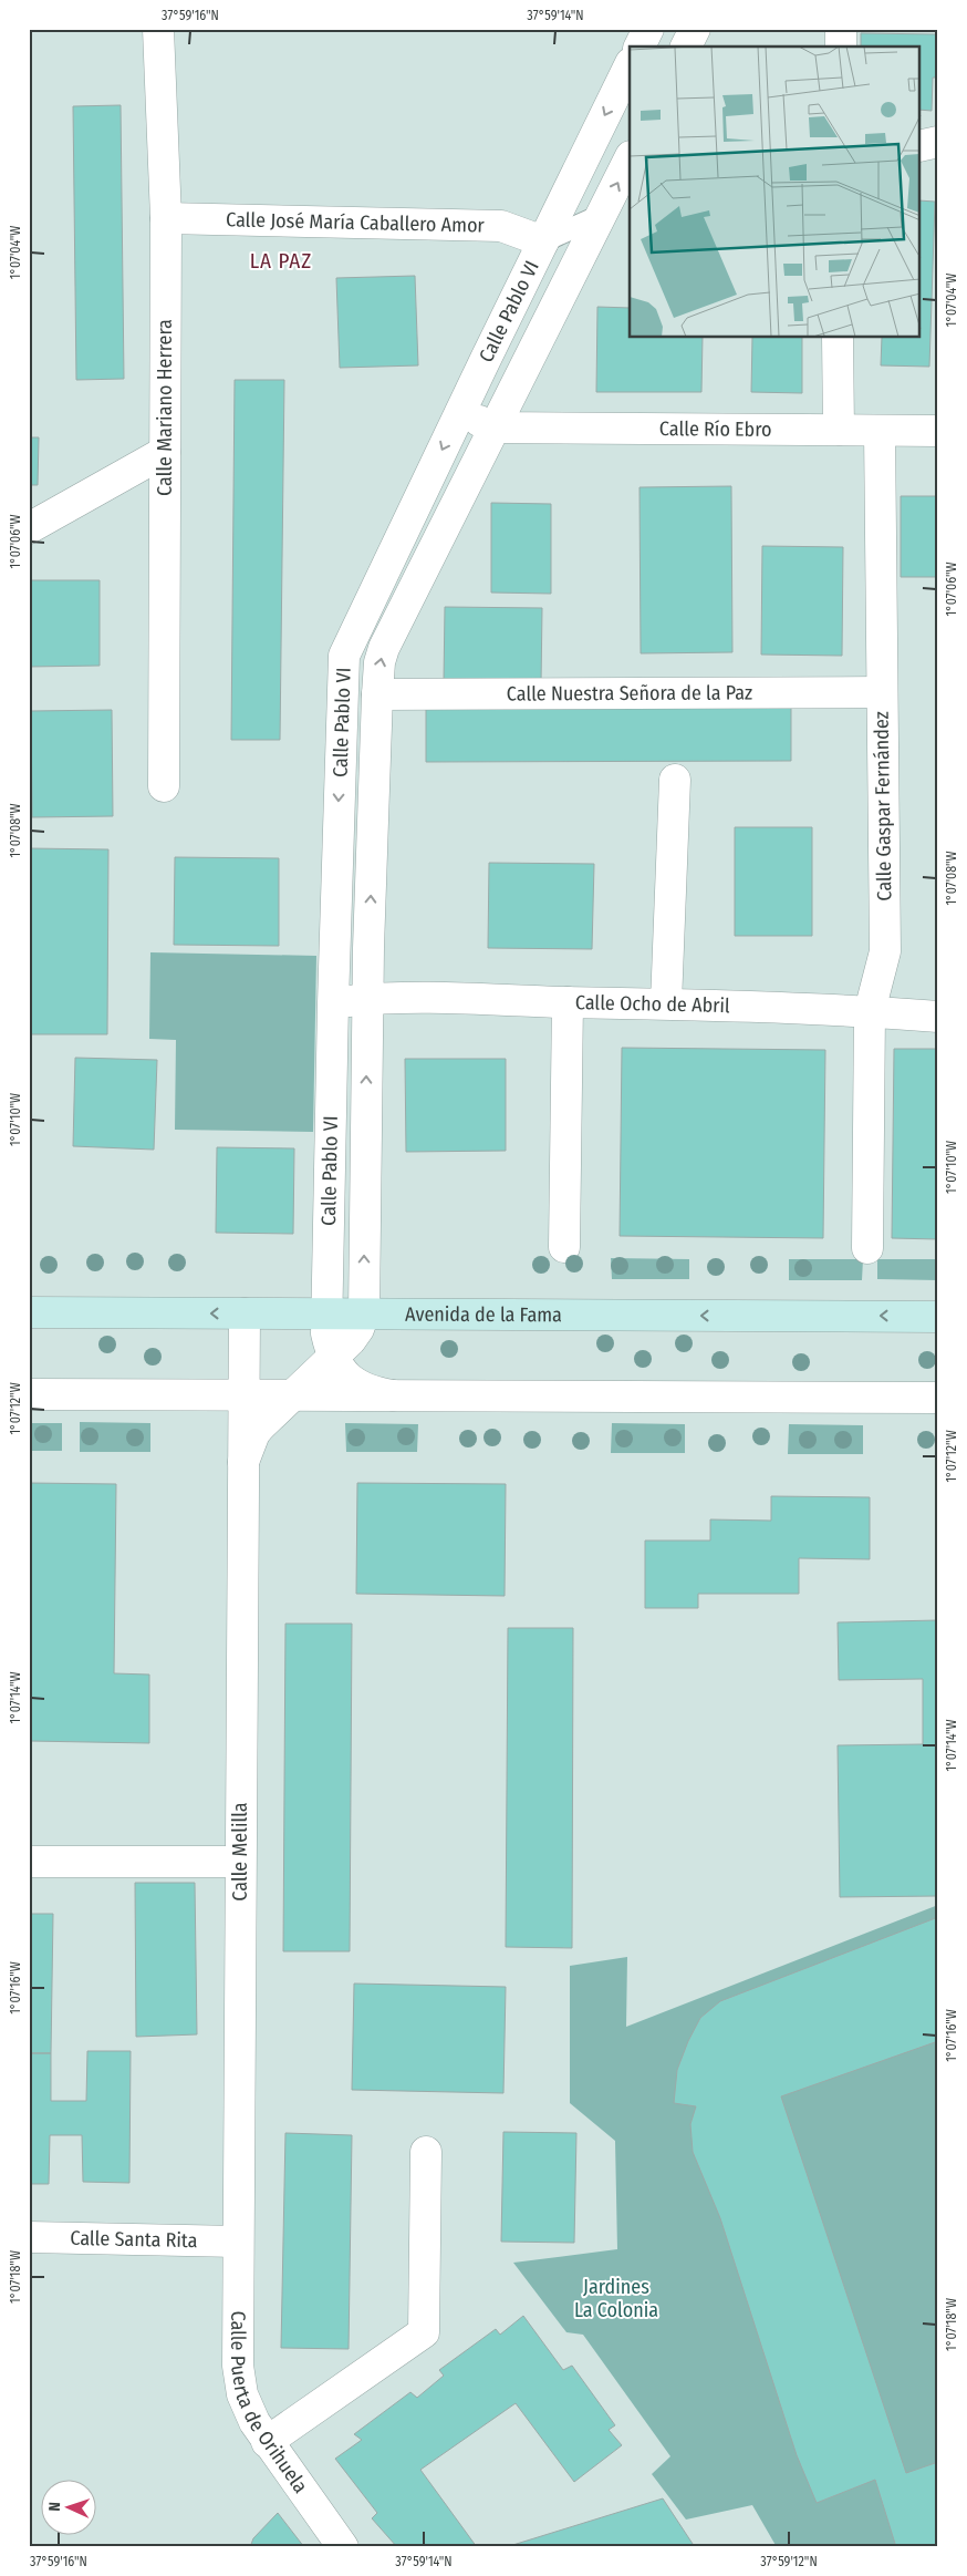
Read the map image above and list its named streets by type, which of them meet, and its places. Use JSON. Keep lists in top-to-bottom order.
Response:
{
  "streets": {
    "main road": ["Avenida de la Fama"],
    "street": [
      "Calle José María Caballero Amor",
      "Calle Pablo VI",
      "Calle Mariano Herrera",
      "Calle Río Ebro",
      "Calle Nuestra Señora de la Paz",
      "Calle Gaspar Fernández",
      "Calle Ocho de Abril",
      "Calle Melilla",
      "Calle Santa Rita",
      "Calle Puerta de Orihuela"
    ]
  },
  "crossings": [
    ["Calle José María Caballero Amor", "Calle Pablo VI"],
    ["Calle José María Caballero Amor", "Calle Mariano Herrera"],
    ["Calle Pablo VI", "Calle Río Ebro"],
    ["Calle Pablo VI", "Calle Nuestra Señora de la Paz"],
    ["Calle Pablo VI", "Calle Ocho de Abril"],
    ["Calle Pablo VI", "Avenida de la Fama"],
    ["Calle Río Ebro", "Calle Gaspar Fernández"],
    ["Calle Nuestra Señora de la Paz", "Calle Gaspar Fernández"],
    ["Calle Gaspar Fernández", "Calle Ocho de Abril"],
    ["Avenida de la Fama", "Calle Melilla"],
    ["Calle Melilla", "Calle Santa Rita"],
    ["Calle Melilla", "Calle Puerta de Orihuela"],
    ["Calle Santa Rita", "Calle Puerta de Orihuela"]
  ],
  "one_way": ["Avenida de la Fama"],
  "districts": ["LA PAZ"],
  "parks": ["Jardines La Colonia"],
  "north": "left",
  "coordinates": [
    "37°59'16\"N",
    "37°59'14\"N",
    "1°07'04\"W",
    "1°07'06\"W",
    "1°07'08\"W",
    "1°07'10\"W",
    "1°07'12\"W",
    "1°07'14\"W",
    "1°07'16\"W",
    "1°07'18\"W",
    "37°59'12\"N"
  ]
}
